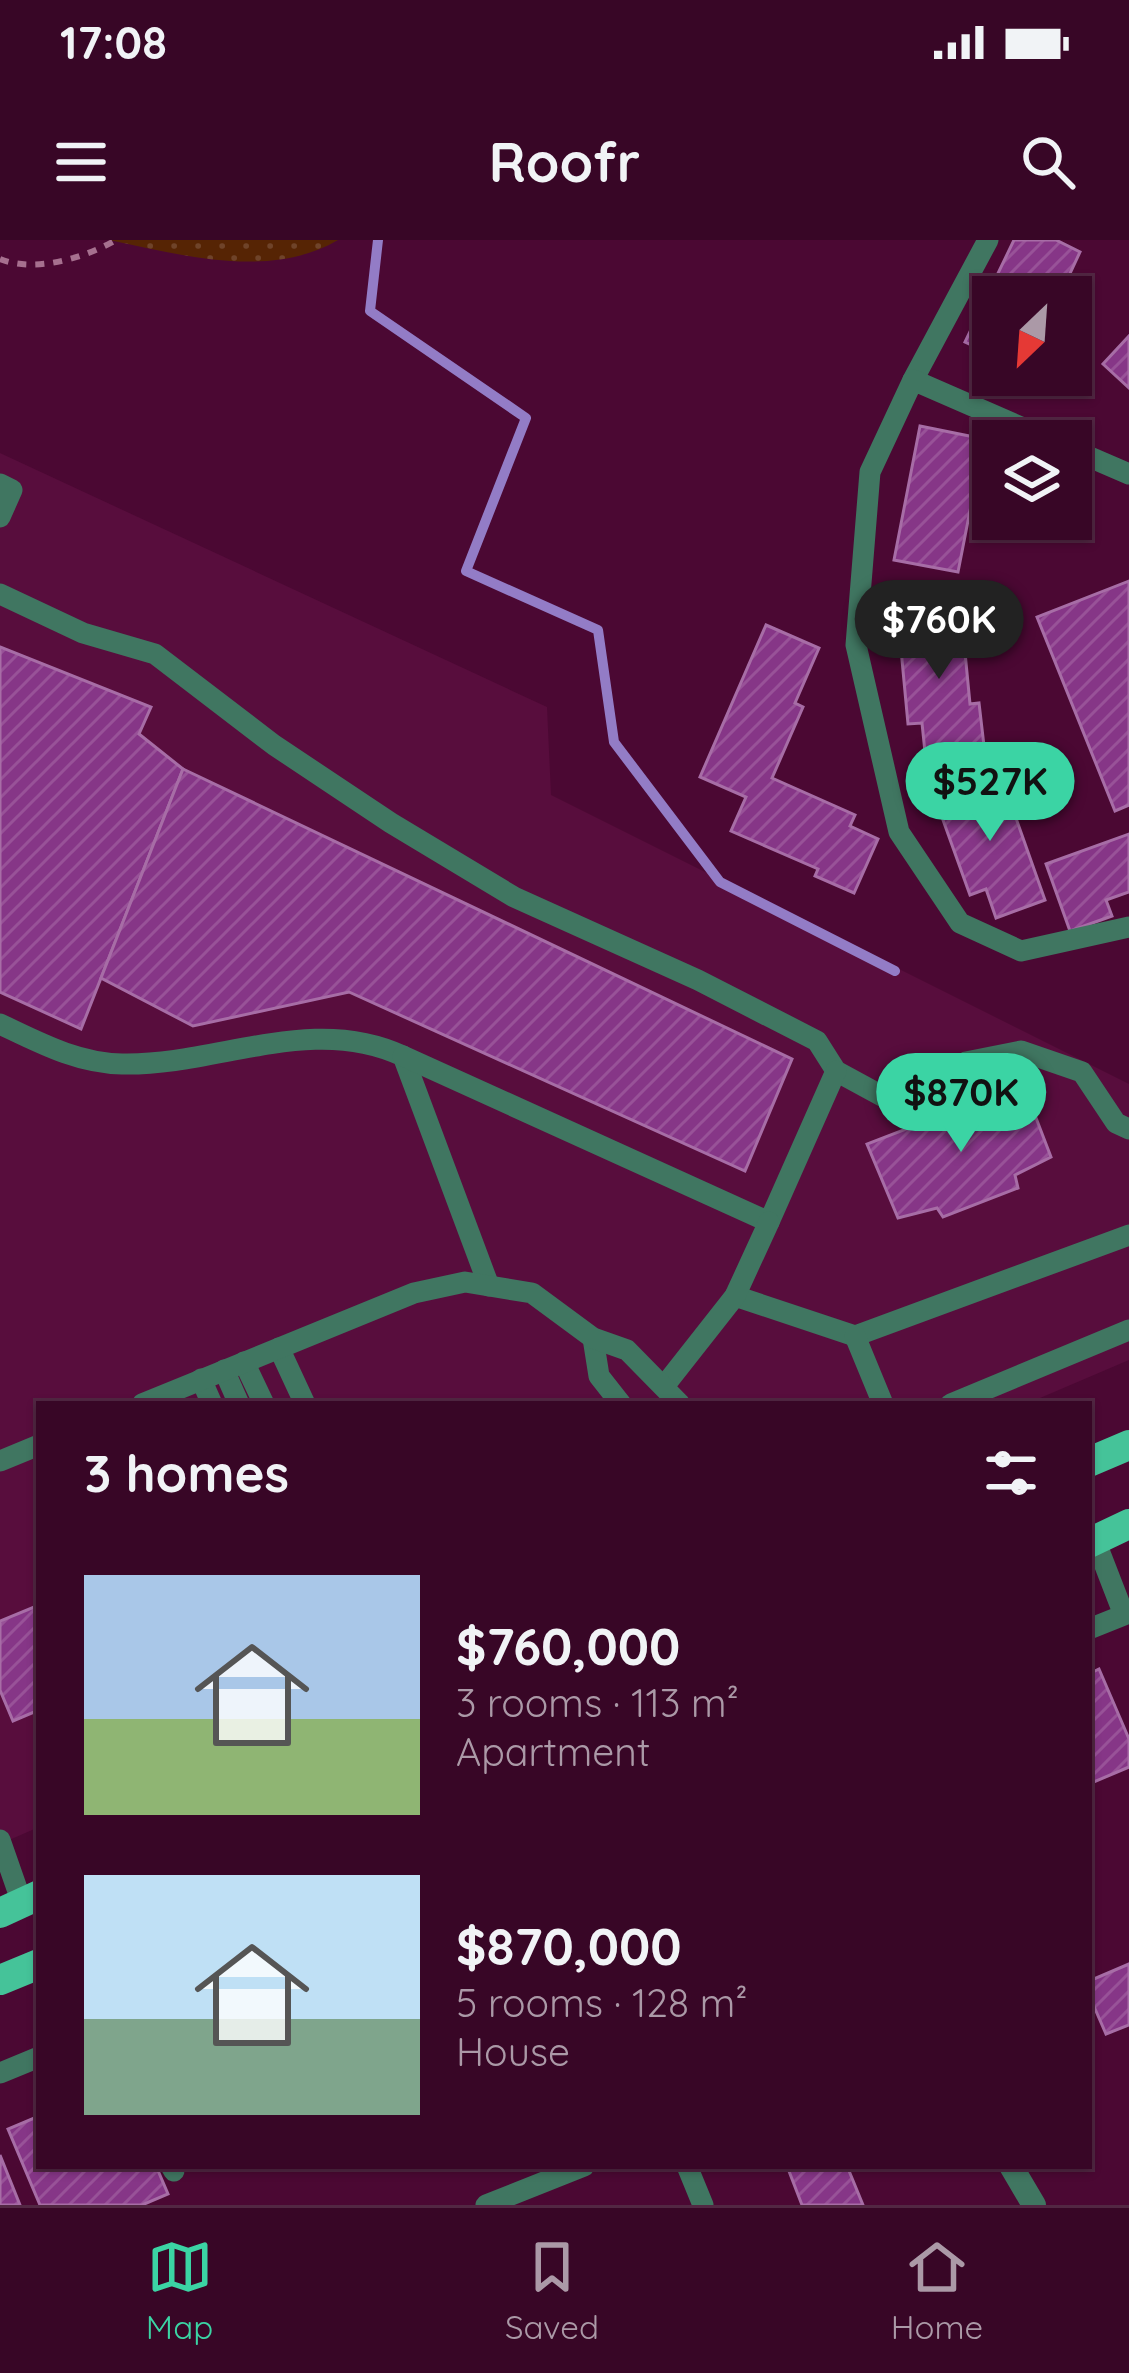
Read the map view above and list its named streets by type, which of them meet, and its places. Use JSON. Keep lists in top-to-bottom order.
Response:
{
  "north": "bottom left",
  "page": {
    "status": "17:08",
    "header": "Roofr",
    "price": ["$760K", "$527K", "$870K"],
    "heading": "3 homes",
    "list": [
      {
        "name": "$760,000",
        "note": "3 rooms · 113 m² · Apartment"
      },
      {
        "name": "$870,000",
        "note": "5 rooms · 128 m² · House"
      }
    ],
    "tabs": ["Map", "Saved", "Home"]
  }
}
